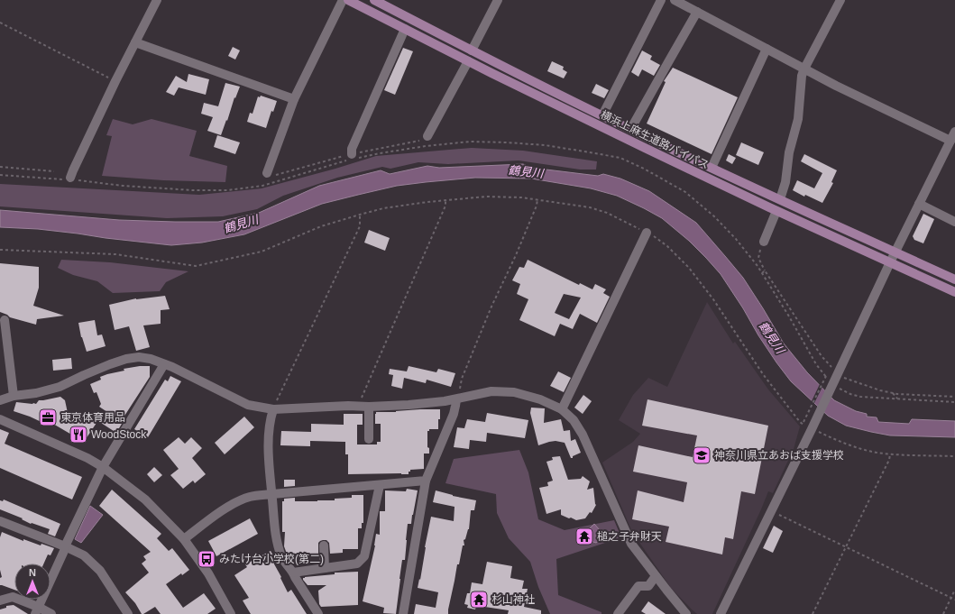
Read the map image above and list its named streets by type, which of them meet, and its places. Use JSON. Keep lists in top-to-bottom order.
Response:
{
  "streets": {
    "main road": ["横浜上麻生道路バイパス"]
  },
  "water": ["鶴見川"],
  "places": {
    "office": ["東京体育用品"],
    "restaurant": ["WoodStock"],
    "school or university": ["神奈川県立あおば支援学校"],
    "temple": ["槌之子弁財天", "杉山神社"],
    "bus stop": ["みたけ台小学校(第二)"]
  },
  "north": "top"
}
